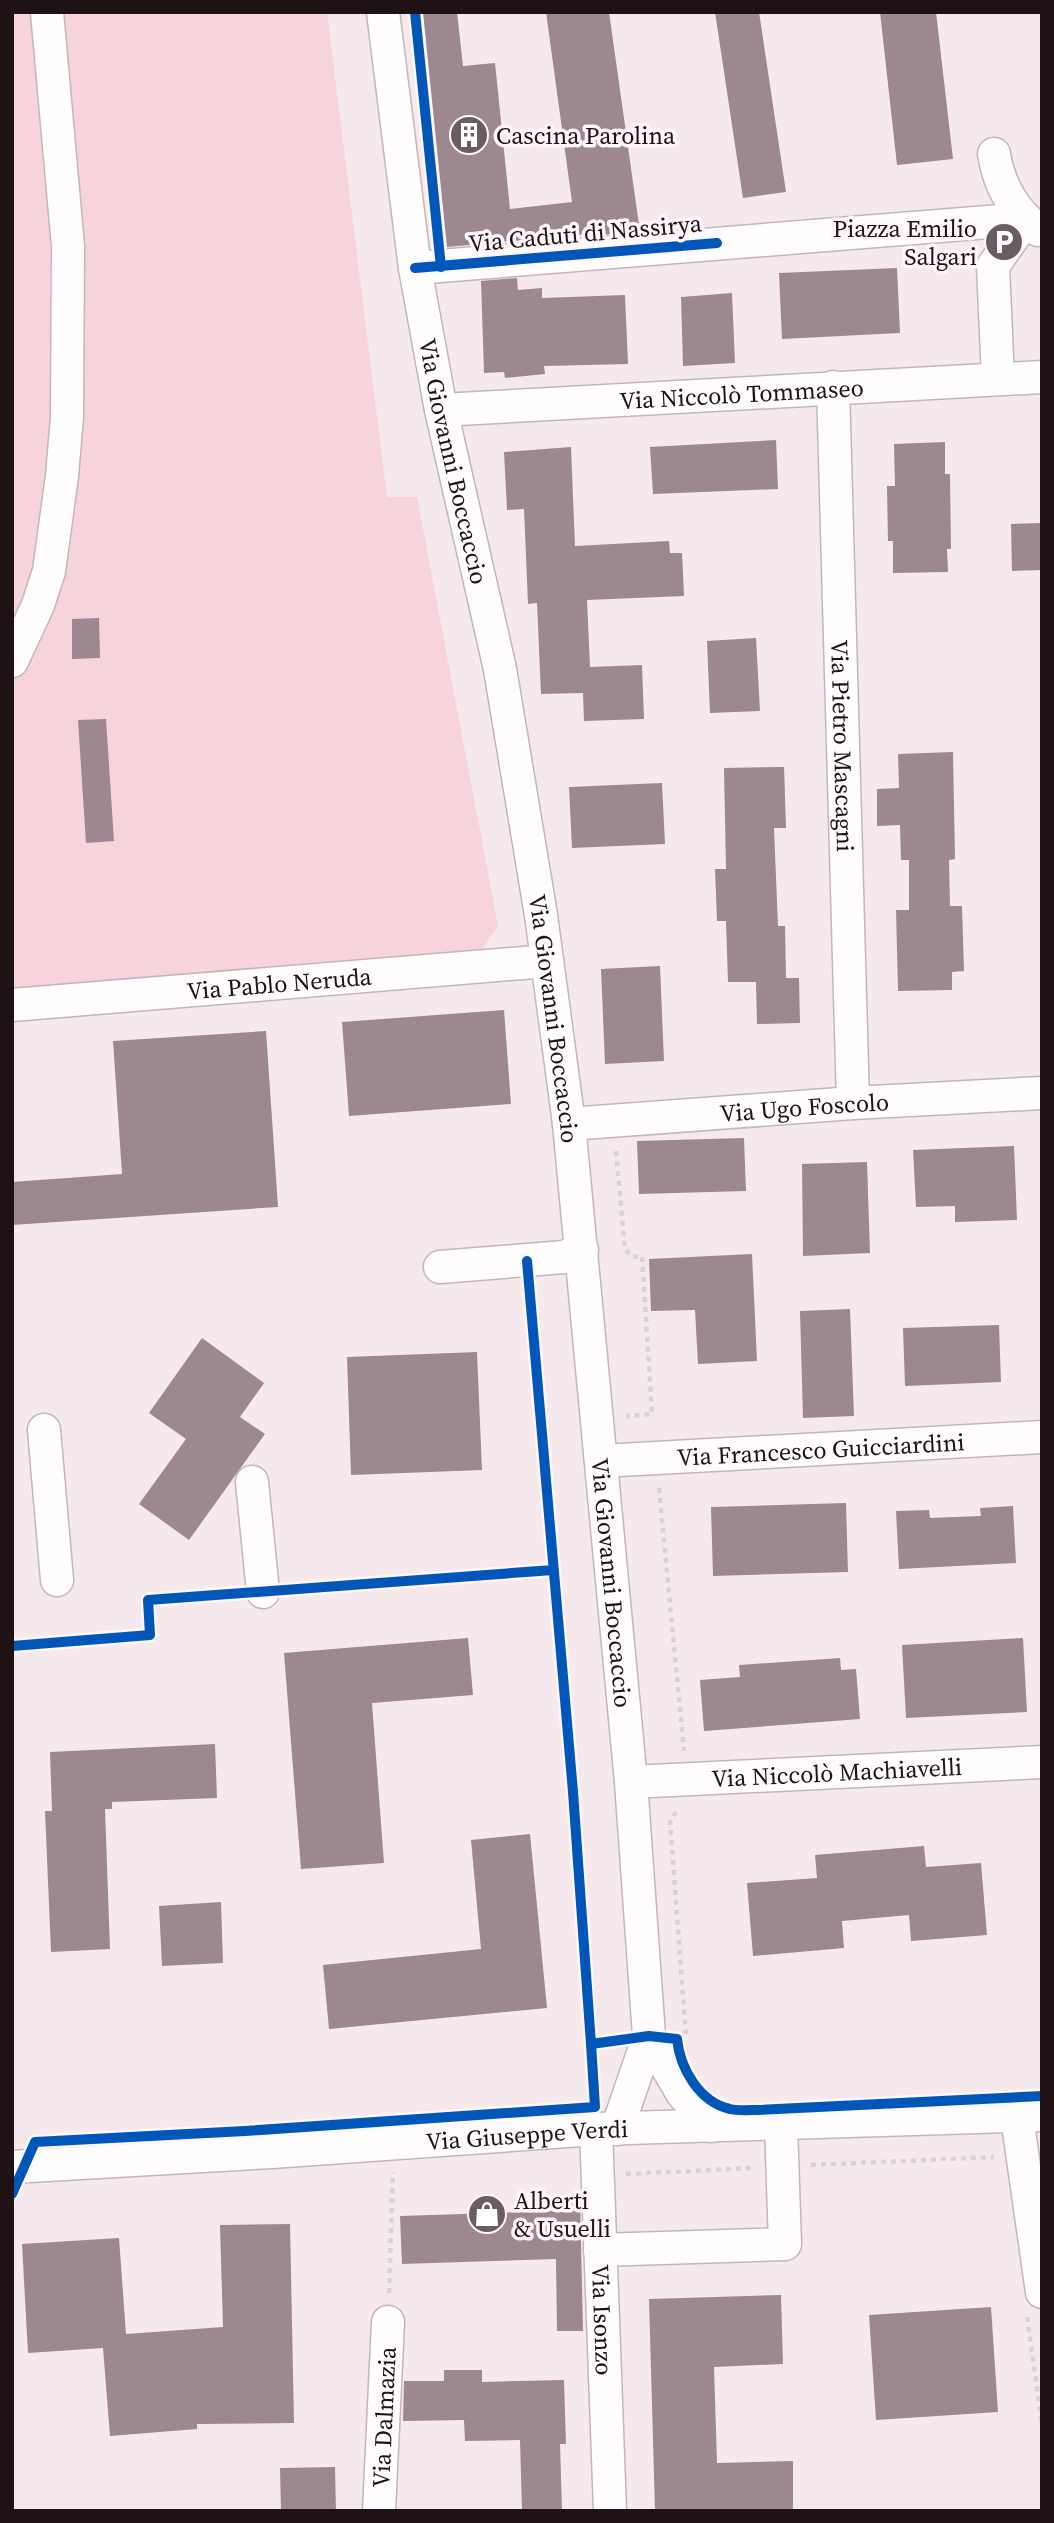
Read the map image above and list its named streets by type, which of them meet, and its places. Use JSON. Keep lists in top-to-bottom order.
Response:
{
  "streets": {
    "street": [
      "Via Caduti di Nassirya",
      "Via Niccolò Tommaseo",
      "Via Giovanni Boccaccio",
      "Via Pietro Mascagni",
      "Via Pablo Neruda",
      "Via Ugo Foscolo",
      "Via Francesco Guicciardini",
      "Via Niccolò Machiavelli",
      "Via Giuseppe Verdi",
      "Via Isonzo",
      "Via Dalmazia"
    ]
  },
  "crossings": [
    ["Via Caduti di Nassirya", "Via Giovanni Boccaccio"],
    ["Via Niccolò Tommaseo", "Via Giovanni Boccaccio"],
    ["Via Niccolò Tommaseo", "Via Pietro Mascagni"],
    ["Via Giovanni Boccaccio", "Via Pablo Neruda"],
    ["Via Giovanni Boccaccio", "Via Ugo Foscolo"],
    ["Via Giovanni Boccaccio", "Via Francesco Guicciardini"],
    ["Via Giovanni Boccaccio", "Via Niccolò Machiavelli"],
    ["Via Giovanni Boccaccio", "Via Giuseppe Verdi"],
    ["Via Giovanni Boccaccio", "Via Isonzo"],
    ["Via Pietro Mascagni", "Via Ugo Foscolo"],
    ["Via Giuseppe Verdi", "Via Isonzo"]
  ],
  "places": {
    "building": ["Cascina Parolina"],
    "parking": ["Piazza Emilio Salgari"],
    "shop": ["Alberti & Usuelli"]
  }
}
